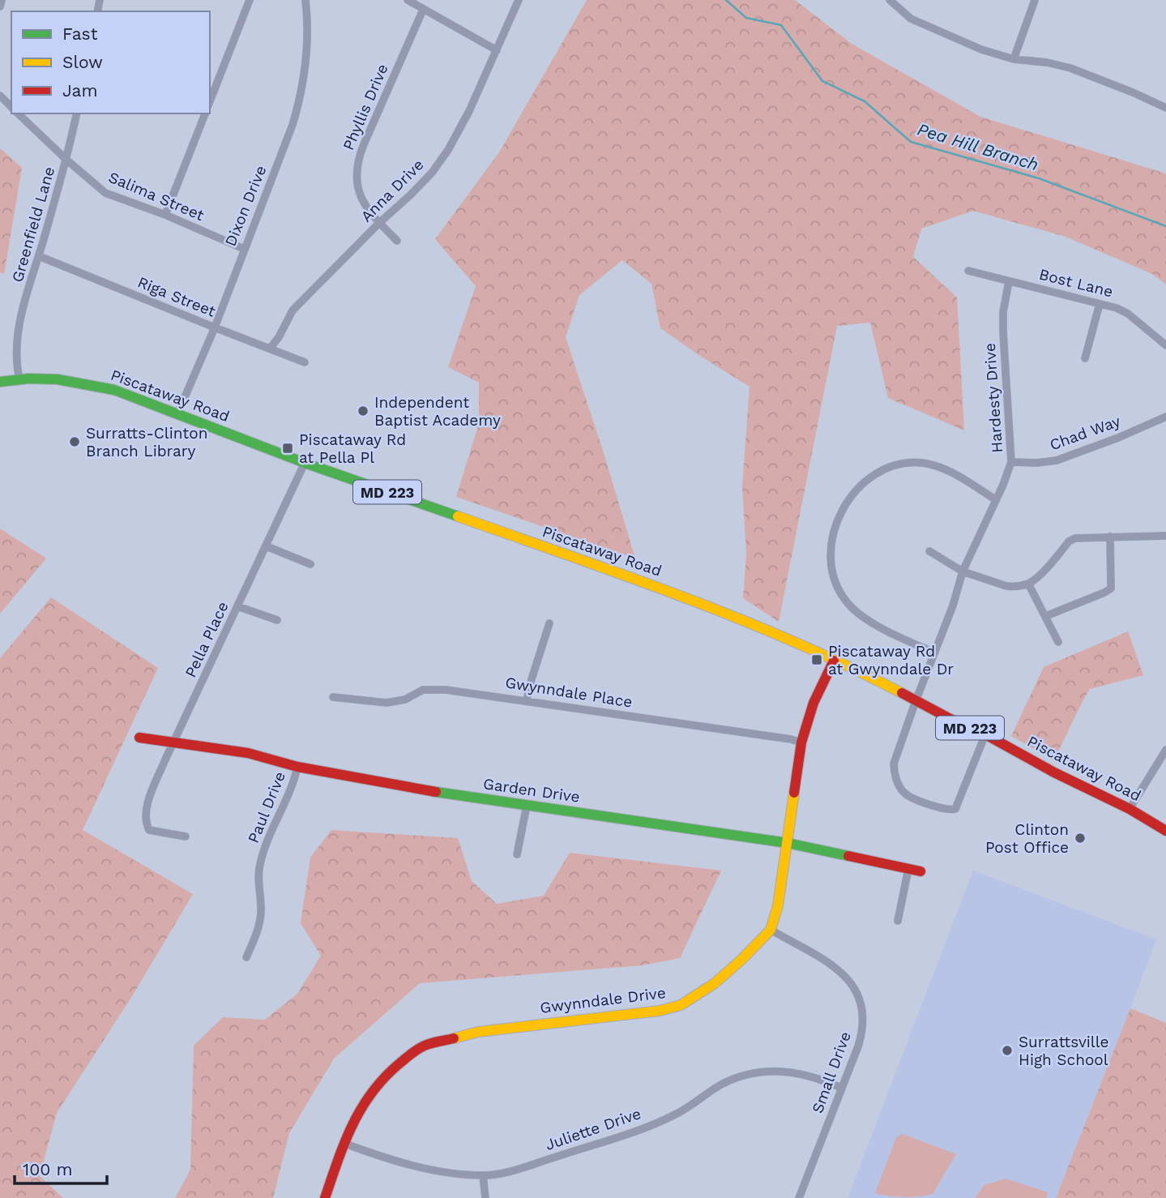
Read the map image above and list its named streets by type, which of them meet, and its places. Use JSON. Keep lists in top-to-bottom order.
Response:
{
  "streets": {
    "street": [
      "Phyllis Drive",
      "Anna Drive",
      "Salima Street",
      "Dixon Drive",
      "Greenfield Lane",
      "Bost Lane",
      "Riga Street",
      "Piscataway Road",
      "Hardesty Drive",
      "Chad Way",
      "MD 223",
      "Pella Place",
      "Gwynndale Place",
      "Garden Drive",
      "Paul Drive",
      "Gwynndale Drive",
      "Small Drive",
      "Juliette Drive"
    ]
  },
  "crossings": [
    ["Phyllis Drive", "Anna Drive"],
    ["Anna Drive", "Riga Street"],
    ["Salima Street", "Dixon Drive"],
    ["Salima Street", "Greenfield Lane"],
    ["Dixon Drive", "Riga Street"],
    ["Dixon Drive", "Piscataway Road"],
    ["Greenfield Lane", "Riga Street"],
    ["Greenfield Lane", "Piscataway Road"],
    ["Bost Lane", "Hardesty Drive"],
    ["Piscataway Road", "Hardesty Drive"],
    ["Piscataway Road", "Pella Place"],
    ["Piscataway Road", "Gwynndale Drive"],
    ["Hardesty Drive", "Chad Way"],
    ["Pella Place", "Garden Drive"],
    ["Gwynndale Place", "Gwynndale Drive"],
    ["Garden Drive", "Paul Drive"],
    ["Garden Drive", "Gwynndale Drive"],
    ["Gwynndale Drive", "Small Drive"],
    ["Gwynndale Drive", "Juliette Drive"],
    ["Small Drive", "Juliette Drive"]
  ],
  "water": ["Pea Hill Branch"],
  "places": {
    "other": [
      "Independent Baptist Academy",
      "Surratts-Clinton Branch Library",
      "Clinton Post Office",
      "Surrattsville High School"
    ],
    "transit": ["Piscataway Rd at Pella Pl", "Piscataway Rd at Gwynndale Dr"]
  },
  "legend": ["Fast", "Slow", "Jam"],
  "scale_bar": "100 m"
}
